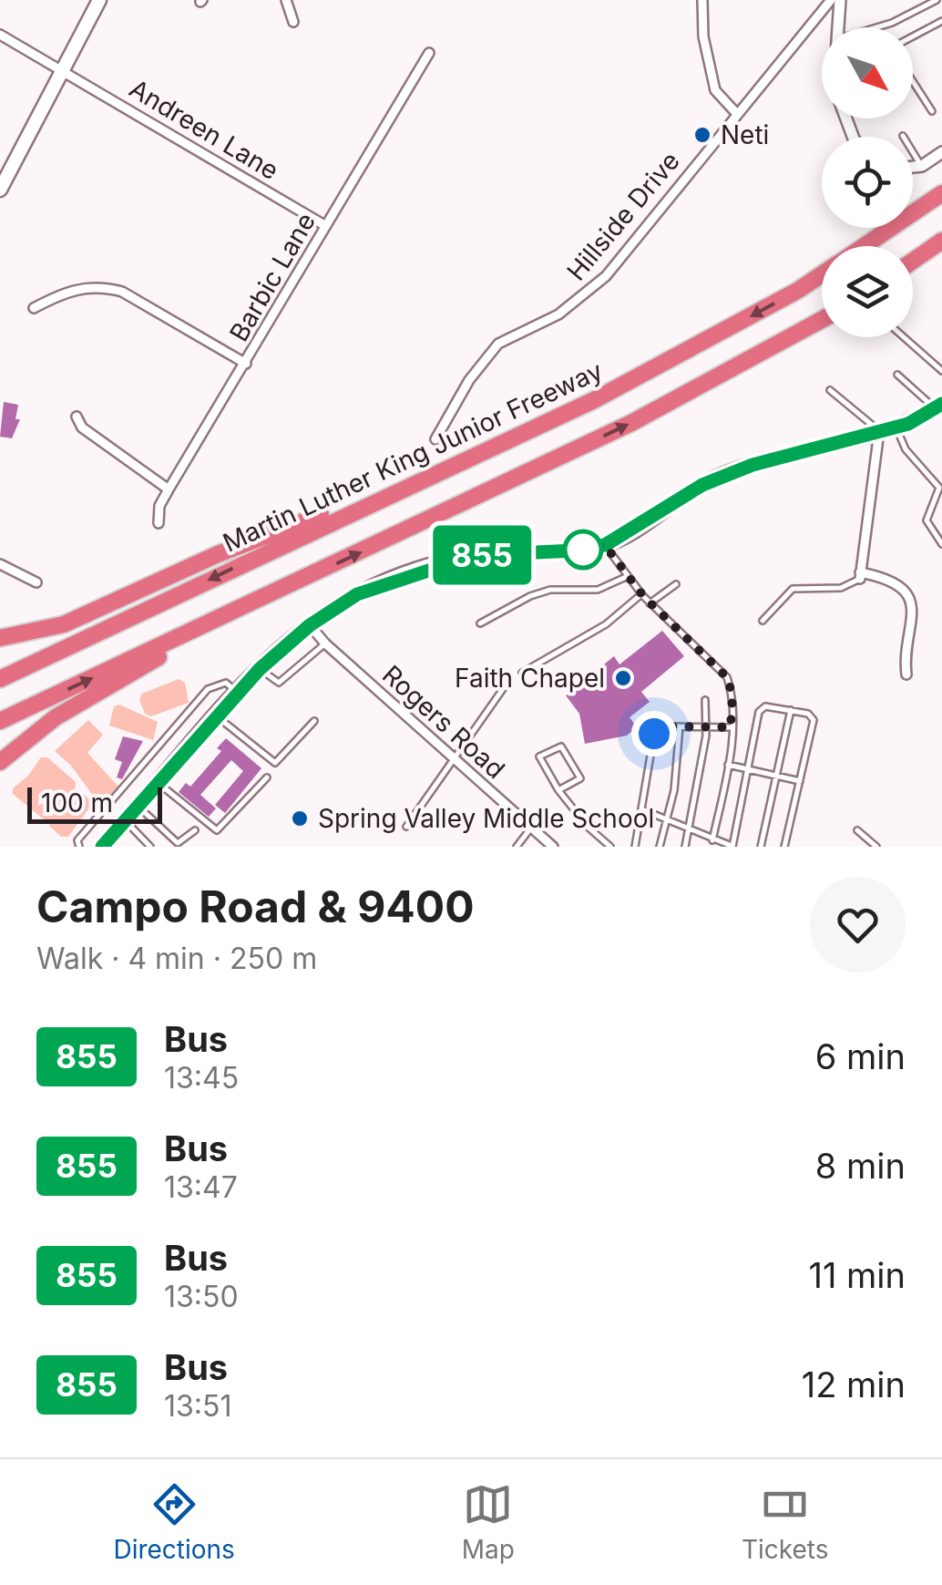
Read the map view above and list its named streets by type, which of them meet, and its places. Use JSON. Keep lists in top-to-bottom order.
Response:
{
  "streets": {
    "highway": ["Martin Luther King Junior Freeway"],
    "street": [
      "Andreen Lane",
      "Hillside Drive",
      "Barbic Lane",
      "Rogers Road"
    ]
  },
  "crossings": [
    ["Andreen Lane", "Barbic Lane"]
  ],
  "places": ["Neti", "Faith Chapel", "Spring Valley Middle School"],
  "lines": ["bus line 855"],
  "scale_bar": "100 m",
  "north": "bottom right",
  "page": {
    "on_map": "855",
    "scale": "100 m",
    "heading": ["Campo Road & 9400", "Walk · 4 min · 250 m"],
    "list": [
      {
        "mark": "855",
        "name": "Bus",
        "note": "13:45",
        "value": "6 min"
      },
      {
        "mark": "855",
        "name": "Bus",
        "note": "13:47",
        "value": "8 min"
      },
      {
        "mark": "855",
        "name": "Bus",
        "note": "13:50",
        "value": "11 min"
      },
      {
        "mark": "855",
        "name": "Bus",
        "note": "13:51",
        "value": "12 min"
      }
    ],
    "tabs": ["Directions", "Map", "Tickets"]
  }
}
